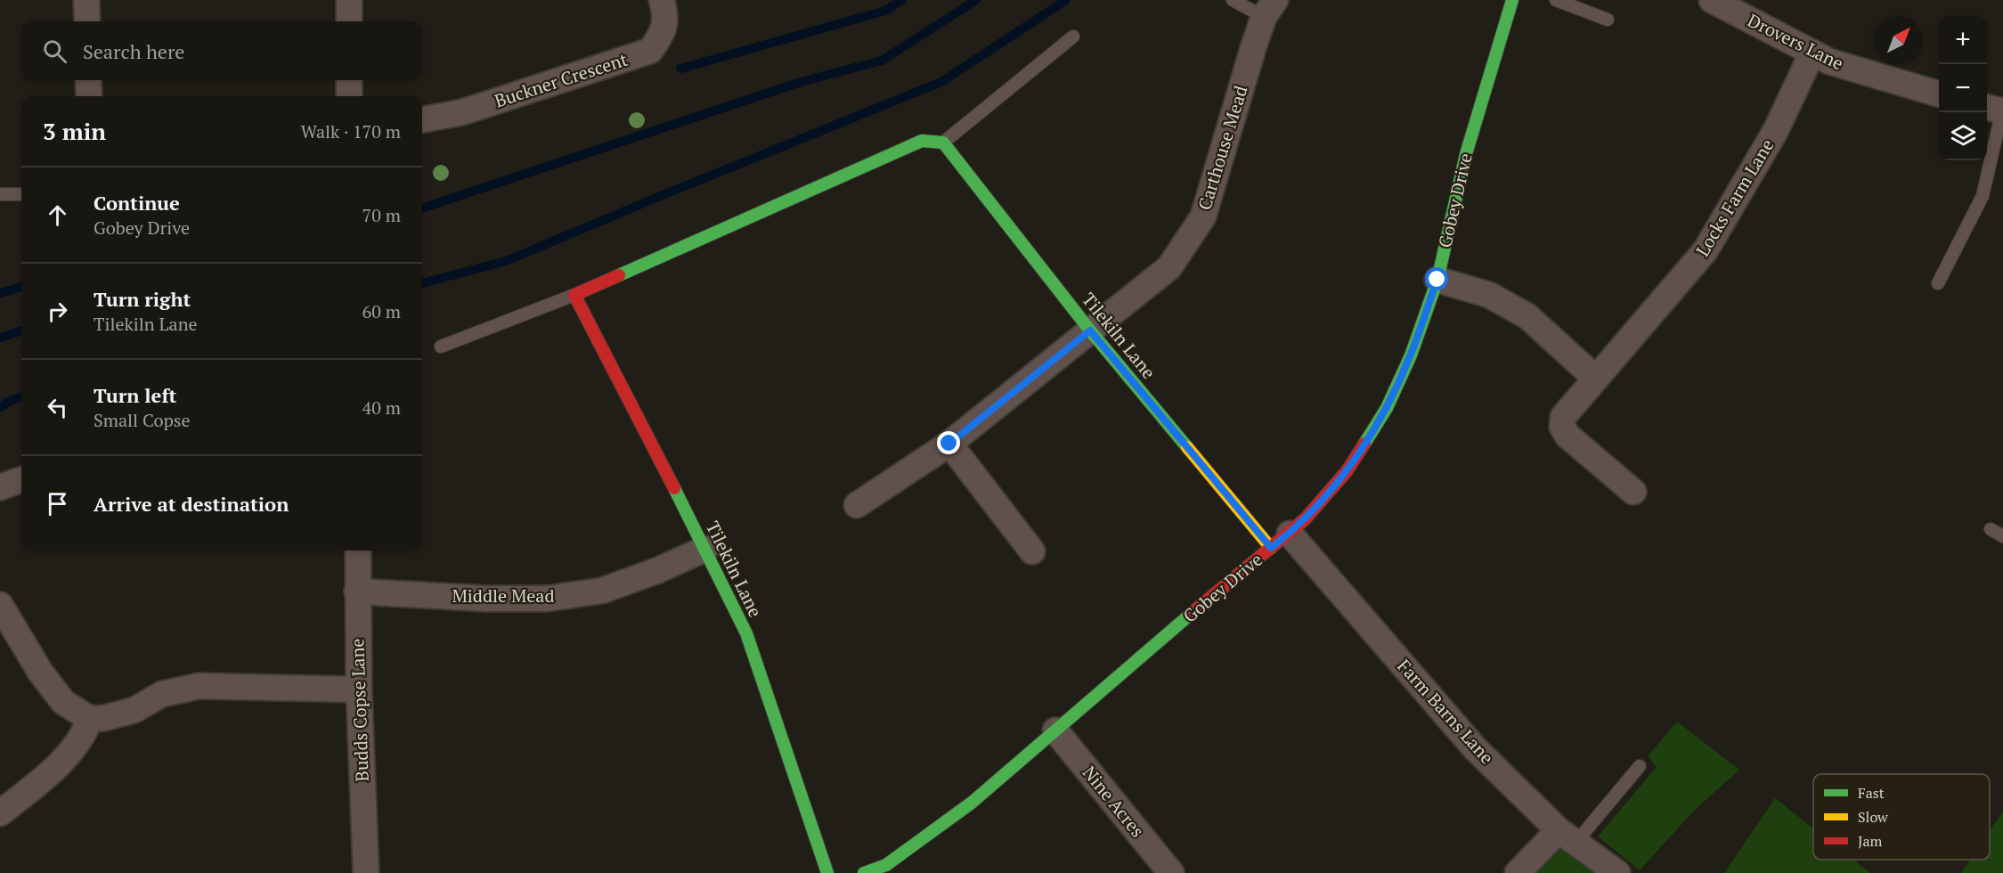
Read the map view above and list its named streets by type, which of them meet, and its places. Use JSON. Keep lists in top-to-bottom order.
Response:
{
  "streets": {
    "street": [
      "Drovers Lane",
      "Buckner Crescent",
      "Carthouse Mead",
      "Locks Farm Lane",
      "Gobey Drive",
      "Tilekiln Lane",
      "Middle Mead",
      "Budds Copse Lane",
      "Farm Barns Lane",
      "Nine Acres"
    ]
  },
  "crossings": [
    ["Drovers Lane", "Locks Farm Lane"],
    ["Carthouse Mead", "Tilekiln Lane"],
    ["Gobey Drive", "Tilekiln Lane"],
    ["Gobey Drive", "Farm Barns Lane"],
    ["Gobey Drive", "Nine Acres"],
    ["Tilekiln Lane", "Middle Mead"],
    ["Tilekiln Lane", "Farm Barns Lane"],
    ["Middle Mead", "Budds Copse Lane"]
  ],
  "legend": ["Fast", "Slow", "Jam"],
  "north": "top right",
  "page": {
    "map_buttons": ["+", "−"],
    "search": "Search here",
    "heading": ["3 min", "Walk · 170 m"],
    "list": [
      ["Continue", "Gobey Drive", "70 m"],
      ["Turn right", "Tilekiln Lane", "60 m"],
      ["Turn left", "Small Copse", "40 m"],
      "Arrive at destination"
    ]
  }
}
